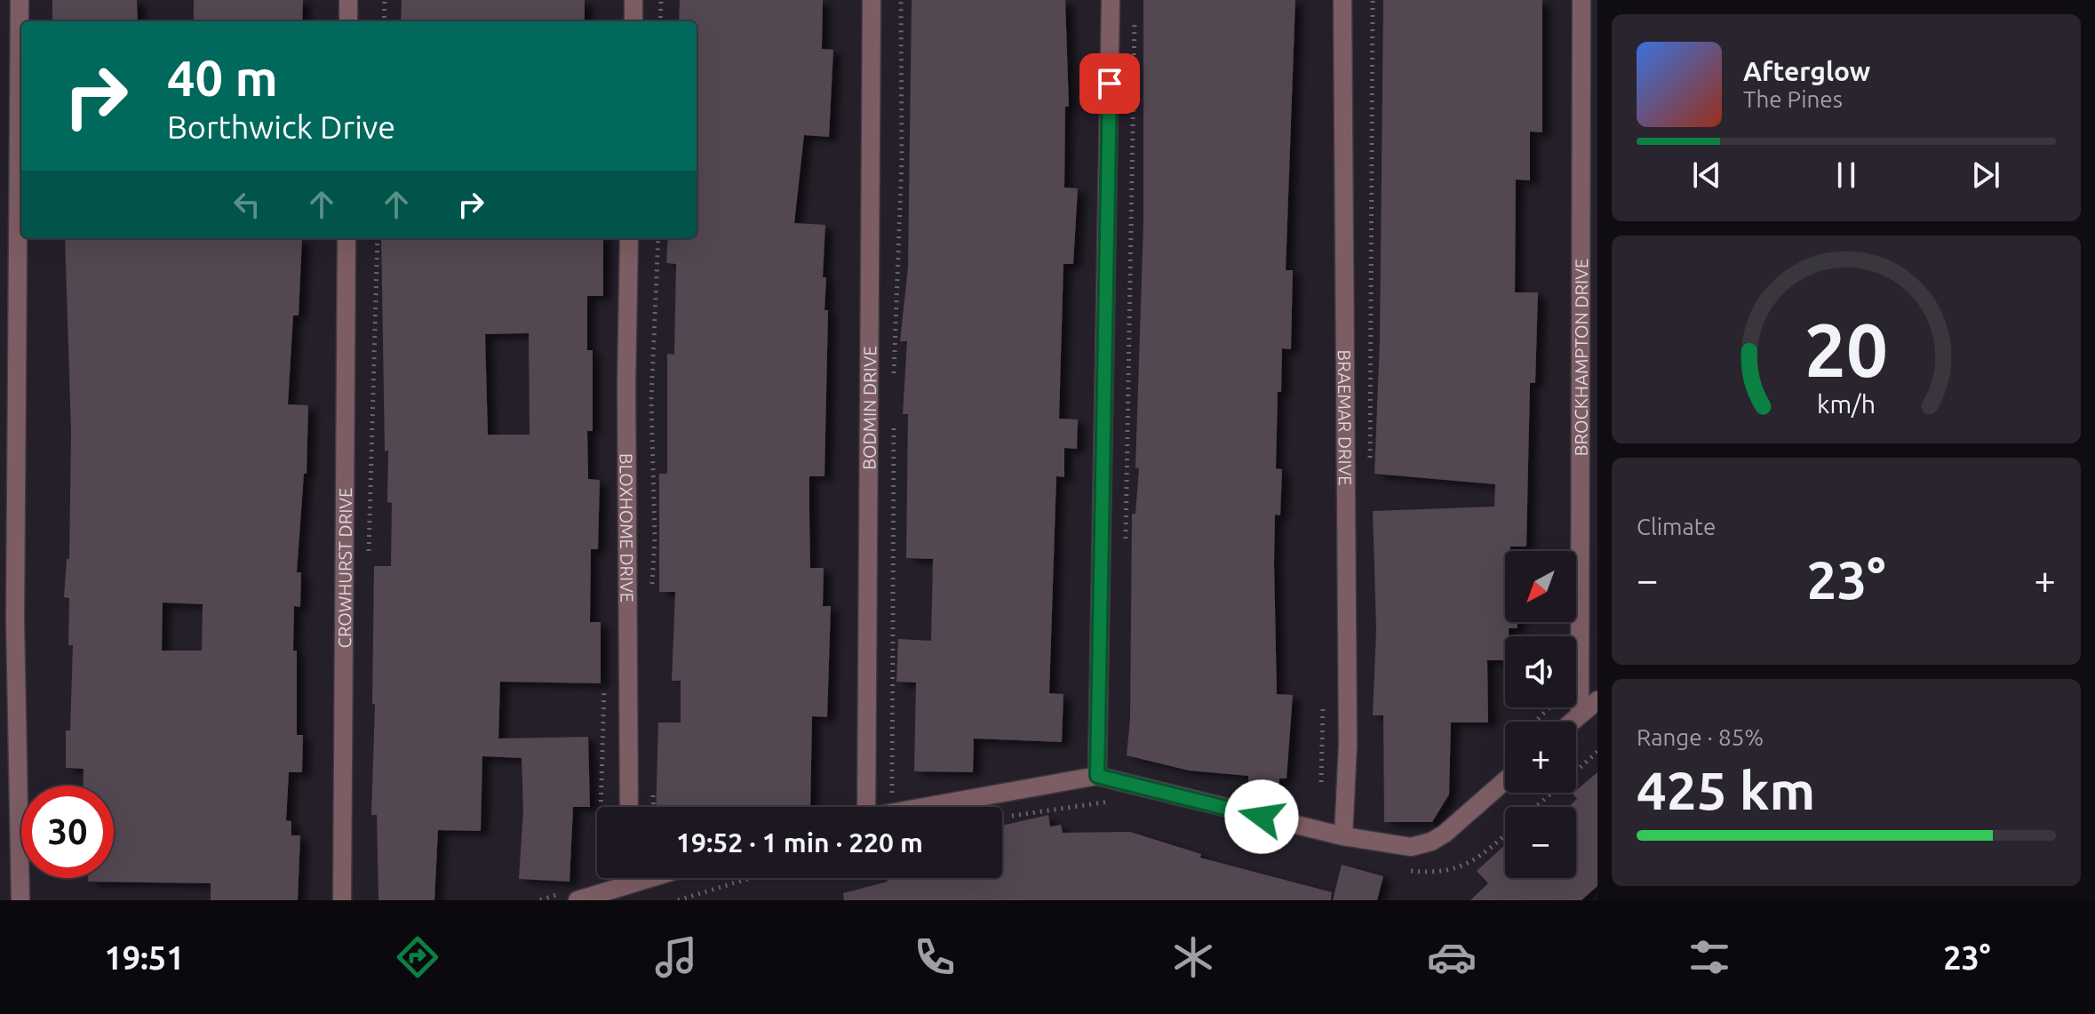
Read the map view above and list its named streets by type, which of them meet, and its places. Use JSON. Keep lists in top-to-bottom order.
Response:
{
  "streets": {
    "street": [
      "BROCKHAMPTON DRIVE",
      "BODMIN DRIVE",
      "BRAEMAR DRIVE",
      "BLOXHOME DRIVE",
      "CROWHURST DRIVE"
    ]
  },
  "north": "bottom left",
  "page": {
    "turn": ["40 m", "Borthwick Drive"],
    "song": ["Afterglow", "The Pines"],
    "tile": [
      "Climate",
      ["Range · 85%", "425 km"]
    ],
    "heat": ["−", "23°", "+"],
    "map_buttons": ["+", "−"],
    "limit": "30",
    "trip": "19:52 · 1 min · 220 m",
    "tabs": ["19:51", "23°"],
    "gauge": ["20", "km/h"]
  }
}
